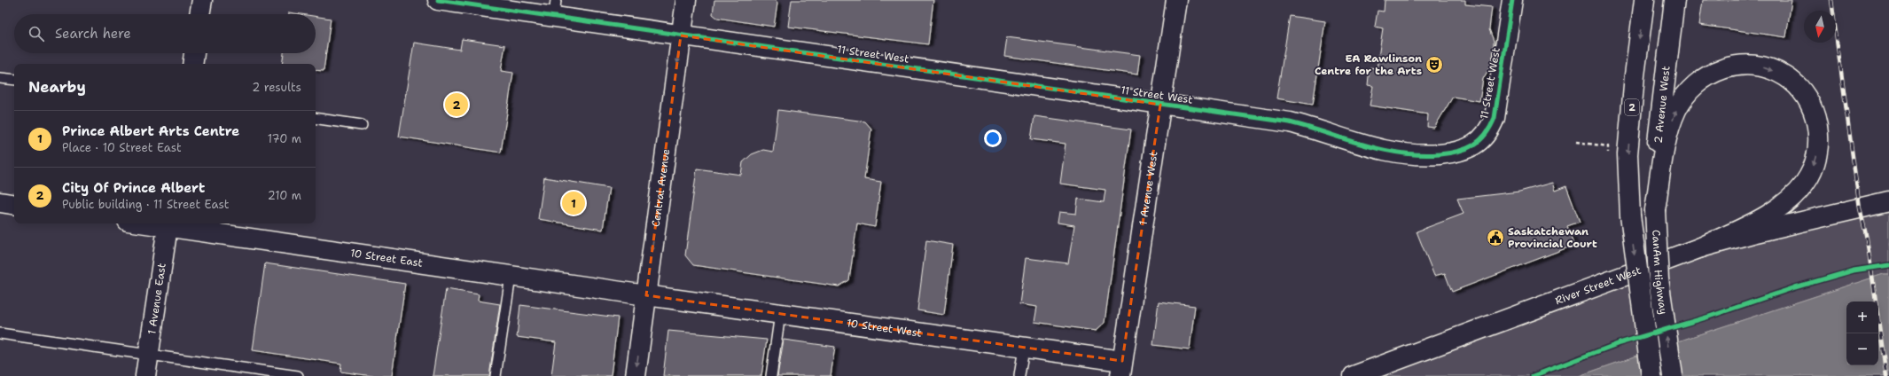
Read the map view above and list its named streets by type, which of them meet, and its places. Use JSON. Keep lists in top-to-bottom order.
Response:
{
  "streets": {
    "main road": [
      "11 Street West",
      "2 Avenue West",
      "2",
      "Central Avenue",
      "1 Avenue West",
      "10 Street East",
      "CanAm Highway",
      "River Street West",
      "1 Avenue East",
      "10 Street West"
    ]
  },
  "crossings": [
    ["11 Street West", "Central Avenue"],
    ["11 Street West", "1 Avenue West"],
    ["2 Avenue West", "CanAm Highway"],
    ["Central Avenue", "10 Street East"],
    ["Central Avenue", "10 Street West"],
    ["1 Avenue West", "10 Street West"],
    ["10 Street East", "1 Avenue East"],
    ["10 Street East", "10 Street West"]
  ],
  "one_way": ["Central Avenue"],
  "places": {
    "theatre": ["EA Rawlinson Centre for the Arts"],
    "public building": ["Saskatchewan Provincial Court"]
  },
  "north": "bottom",
  "page": {
    "search": "Search here",
    "heading": ["Nearby", "2 results"],
    "pins": ["2", "1"],
    "list": [
      {
        "mark": "1",
        "name": "Prince Albert Arts Centre",
        "note": "Place · 10 Street East",
        "value": "170 m"
      },
      {
        "mark": "2",
        "name": "City Of Prince Albert",
        "note": "Public building · 11 Street East",
        "value": "210 m"
      }
    ],
    "map_buttons": ["+", "−"]
  }
}
